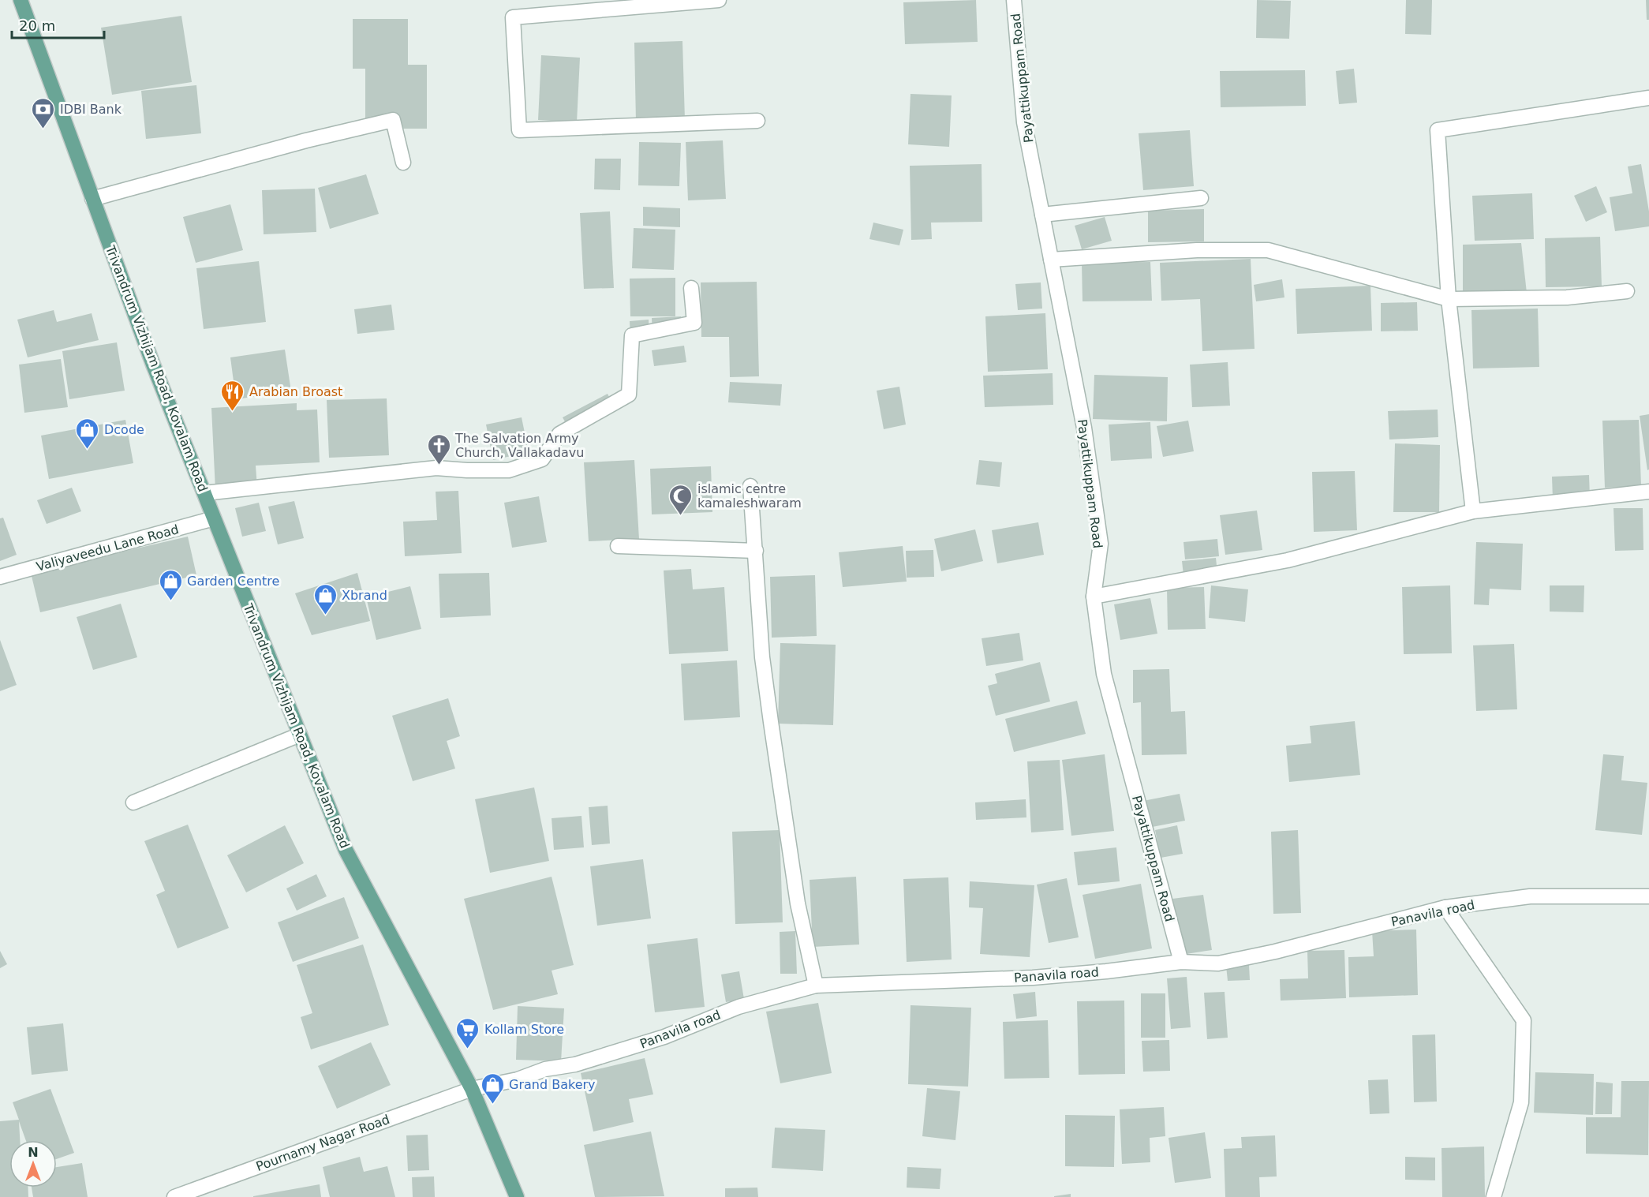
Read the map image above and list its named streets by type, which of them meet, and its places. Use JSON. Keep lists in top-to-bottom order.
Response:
{
  "streets": {
    "main road": ["Trivandrum Vizhijam Road, Kovalam Road"],
    "street": [
      "Payattikuppam Road",
      "Valiyaveedu Lane Road",
      "Panavila road",
      "Pournamy Nagar Road"
    ]
  },
  "crossings": [
    ["Payattikuppam Road", "Panavila road"],
    ["Trivandrum Vizhijam Road, Kovalam Road", "Valiyaveedu Lane Road"],
    ["Trivandrum Vizhijam Road, Kovalam Road", "Panavila road"],
    ["Trivandrum Vizhijam Road, Kovalam Road", "Pournamy Nagar Road"],
    ["Panavila road", "Pournamy Nagar Road"]
  ],
  "places": {
    "bank": ["IDBI Bank"],
    "restaurant": ["Arabian Broast"],
    "shop": [
      "Dcode",
      "Garden Centre",
      "Xbrand",
      "Grand Bakery"
    ],
    "church": ["The Salvation Army Church, Vallakadavu"],
    "mosque": ["islamic centre kamaleshwaram"],
    "supermarket": ["Kollam Store"]
  },
  "scale_bar": "20 m",
  "north": "top"
}
